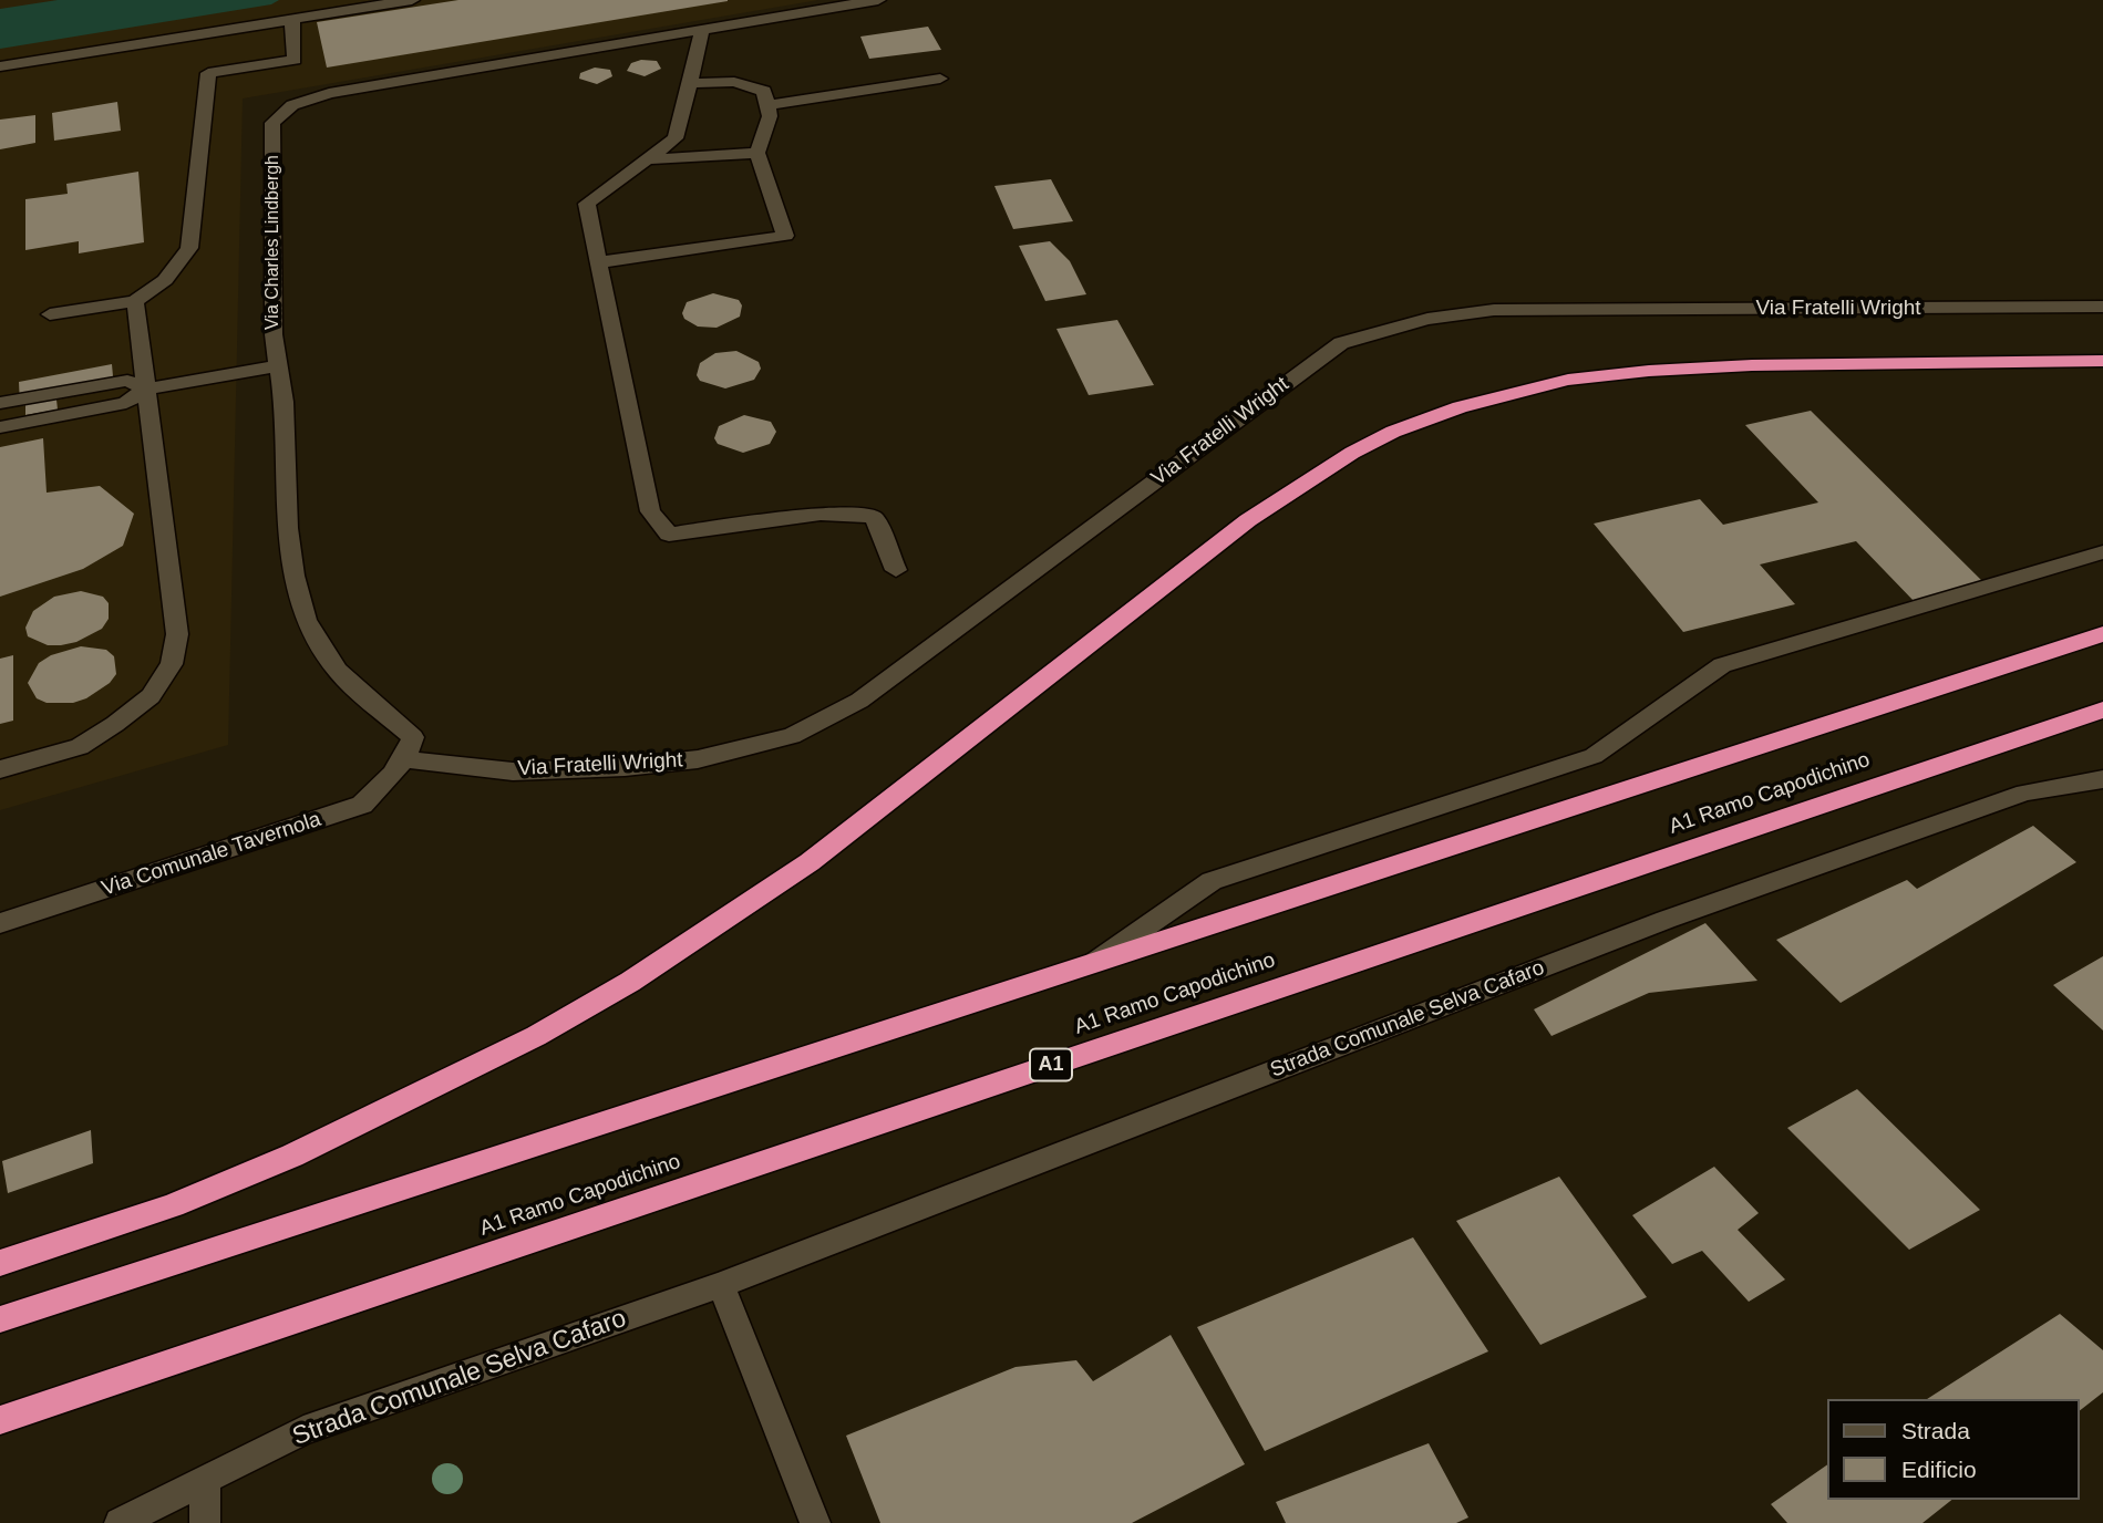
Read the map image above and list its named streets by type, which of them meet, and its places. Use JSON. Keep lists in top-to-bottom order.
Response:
{
  "streets": {
    "highway": ["A1 Ramo Capodichino", "A1"],
    "street": [
      "Via Charles Lindbergh",
      "Via Fratelli Wright",
      "Via Comunale Tavernola",
      "Strada Comunale Selva Cafaro"
    ]
  },
  "crossings": [
    ["Via Charles Lindbergh", "Via Fratelli Wright"],
    ["Via Charles Lindbergh", "Via Comunale Tavernola"],
    ["Via Fratelli Wright", "Via Comunale Tavernola"]
  ],
  "legend": ["Strada", "Edificio"]
}
